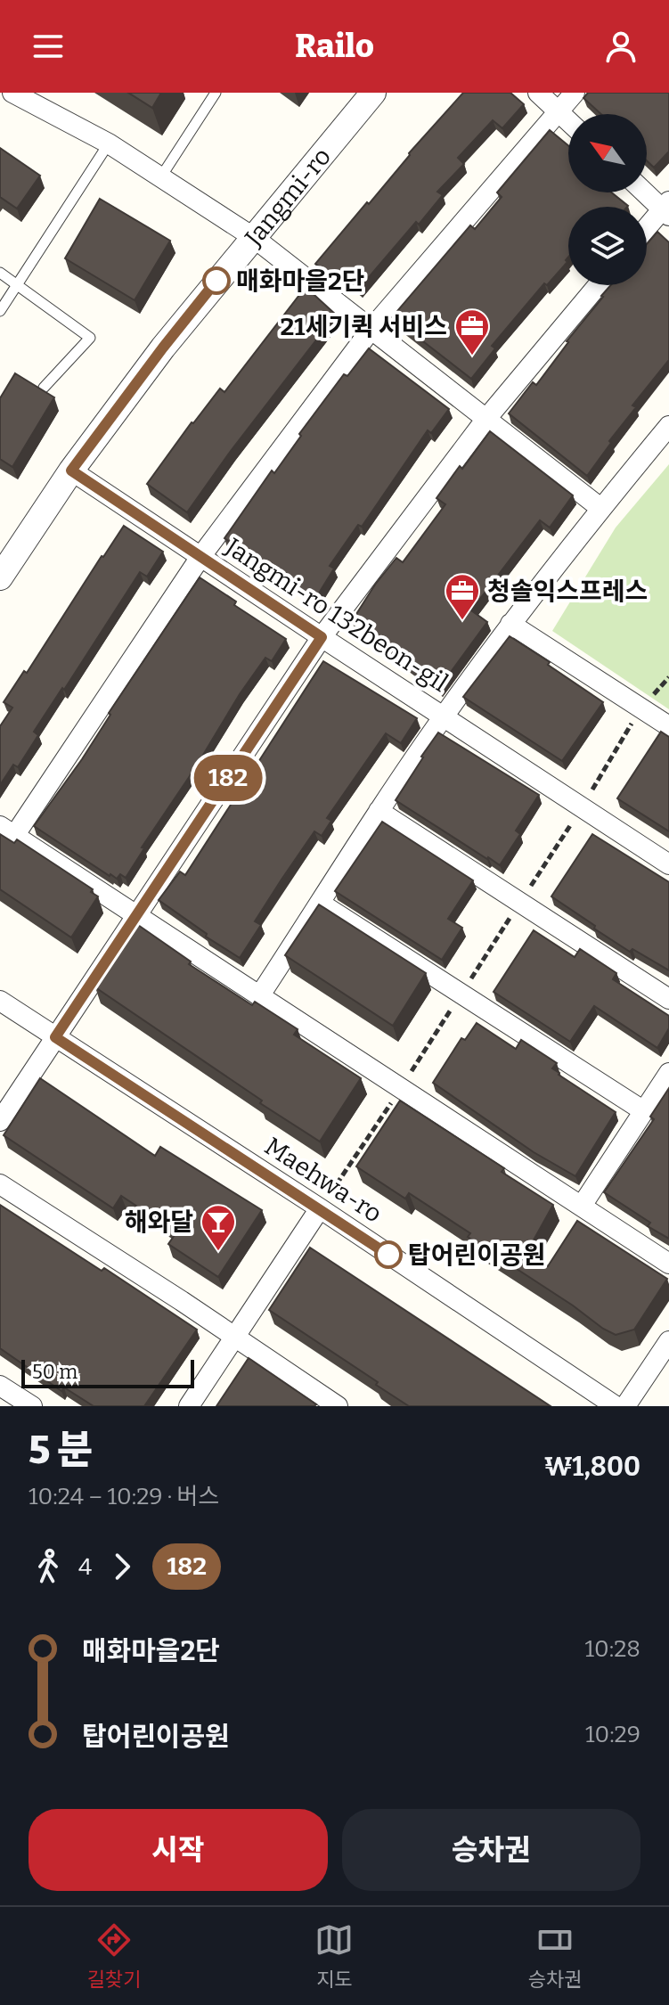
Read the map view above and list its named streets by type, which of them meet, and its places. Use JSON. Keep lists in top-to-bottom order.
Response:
{
  "streets": {
    "street": ["Jangmi-ro", "Jangmi-ro 132beon-gil", "Maehwa-ro"]
  },
  "crossings": [
    ["Jangmi-ro", "Jangmi-ro 132beon-gil"]
  ],
  "places": {
    "other": ["매화마을2단", "탑어린이공원"],
    "office": ["21세기퀵 서비스", "청솔익스프레스"],
    "bar": ["해와달"]
  },
  "lines": ["bus line 182"],
  "scale_bar": "50 m",
  "north": "top left",
  "page": {
    "header": "Railo",
    "on_map": "182",
    "scale": "50 m",
    "heading": ["5 분", "10:24 – 10:29 · 버스", "₩1,800"],
    "legs": ["4", "182"],
    "list": [
      {
        "name": "매화마을2단",
        "value": "10:28"
      },
      {
        "name": "탑어린이공원",
        "value": "10:29"
      }
    ],
    "buttons": ["시작", "승차권"],
    "tabs": ["길찾기", "지도", "승차권"]
  }
}
